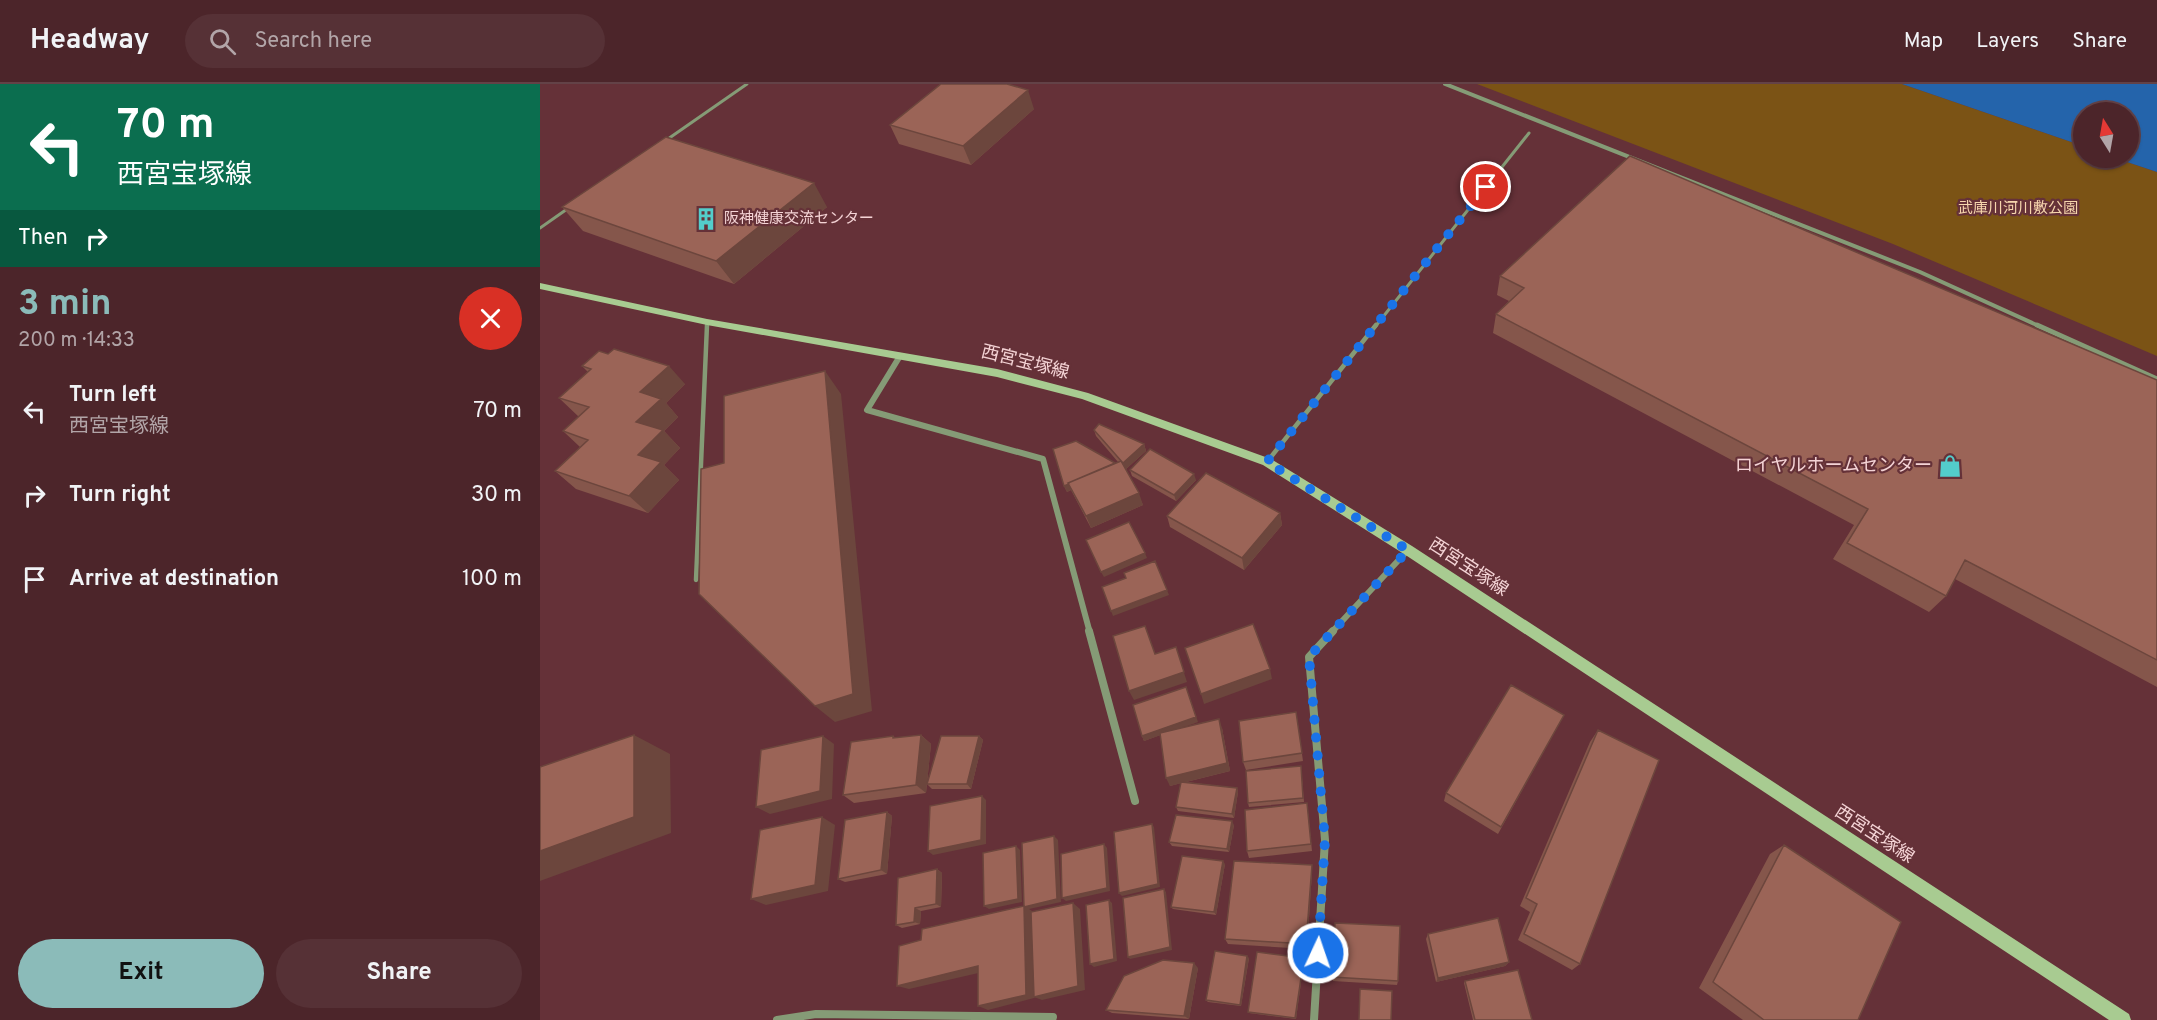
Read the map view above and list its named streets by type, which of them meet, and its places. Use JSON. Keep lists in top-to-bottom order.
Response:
{
  "streets": {
    "main road": ["西宮宝塚線"]
  },
  "parks": ["武庫川河川敷公園"],
  "places": {
    "building": ["阪神健康交流センター"],
    "shop": ["ロイヤルホームセンター"]
  },
  "north": "top",
  "page": {
    "header": "Headway",
    "search": "Search here",
    "nav": ["Map", "Layers", "Share"],
    "turn": ["70 m", "西宮宝塚線"],
    "then": "Then",
    "heading": ["3 min", "200 m · 14:33"],
    "list": [
      {
        "name": "Turn left",
        "note": "西宮宝塚線",
        "value": "70 m"
      },
      {
        "name": "Turn right",
        "value": "30 m"
      },
      {
        "name": "Arrive at destination",
        "value": "100 m"
      }
    ],
    "buttons": ["Exit", "Share"]
  }
}
